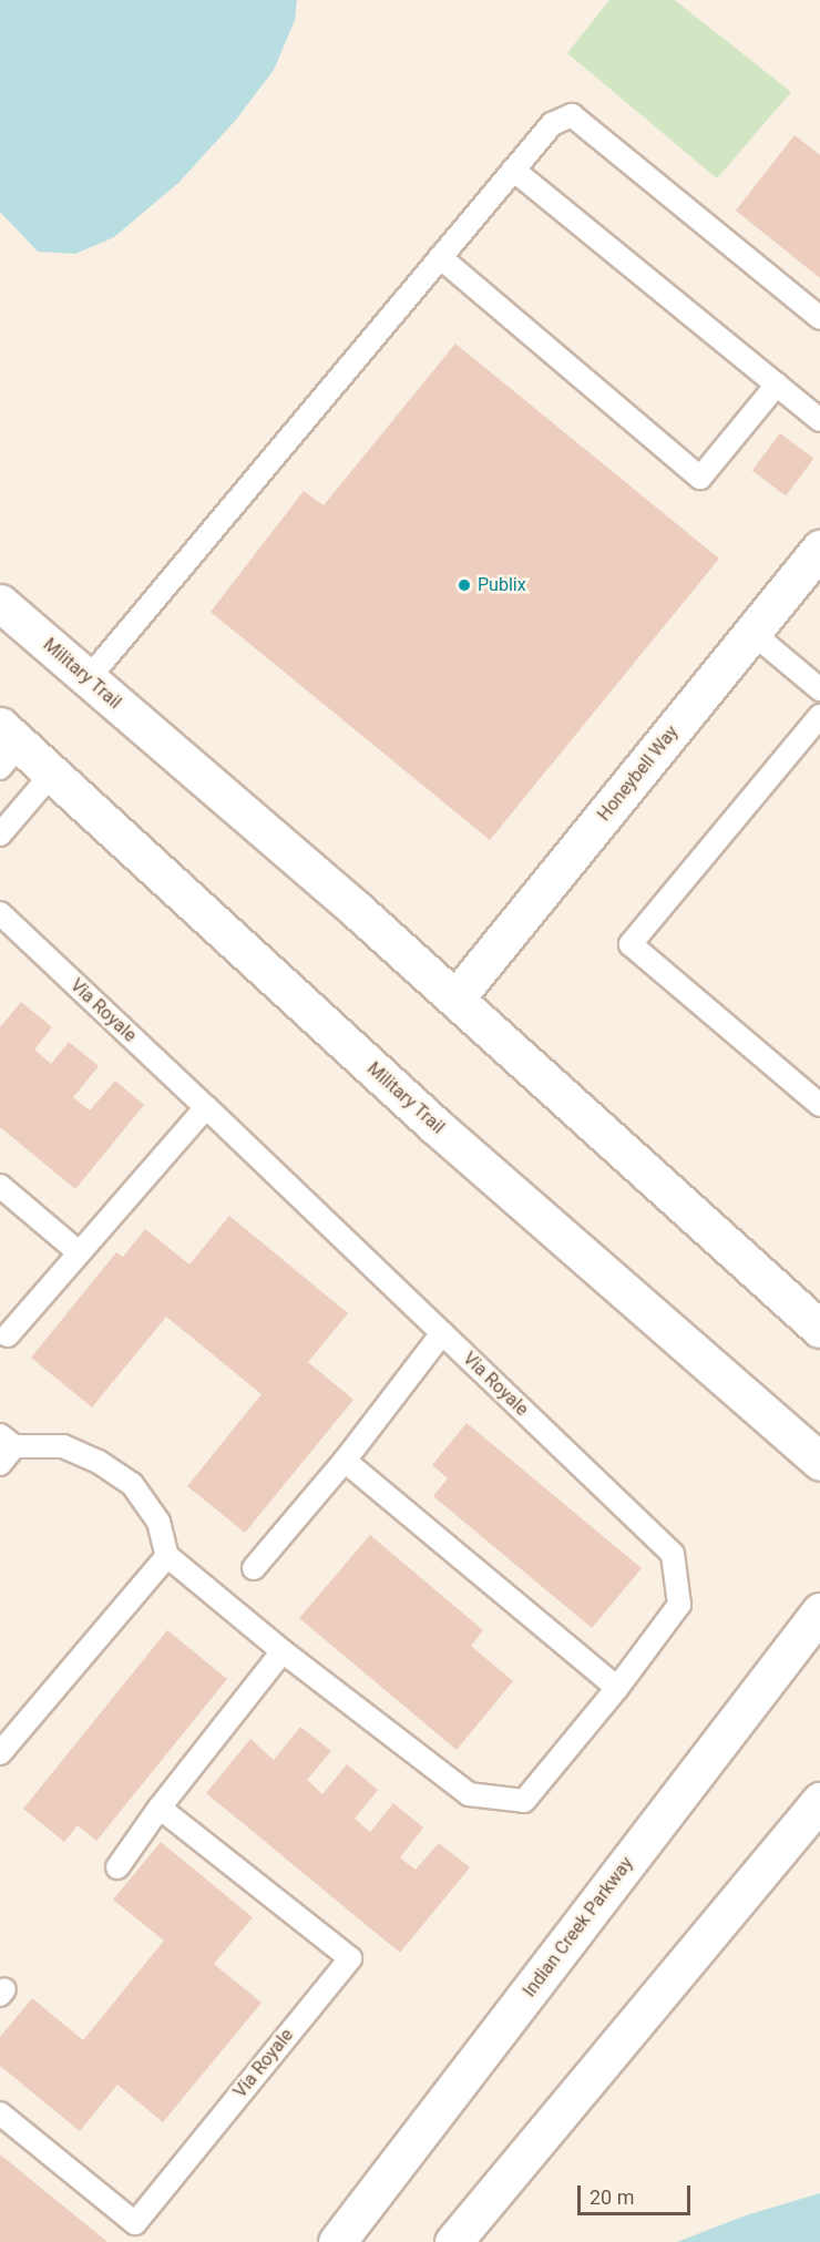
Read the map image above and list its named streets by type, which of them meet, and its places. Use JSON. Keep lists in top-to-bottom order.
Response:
{
  "streets": {
    "main road": ["Military Trail", "Honeybell Way", "Indian Creek Parkway"],
    "lane": ["Via Royale"]
  },
  "crossings": [
    ["Military Trail", "Honeybell Way"]
  ],
  "places": ["Publix"],
  "scale_bar": "20 m"
}
